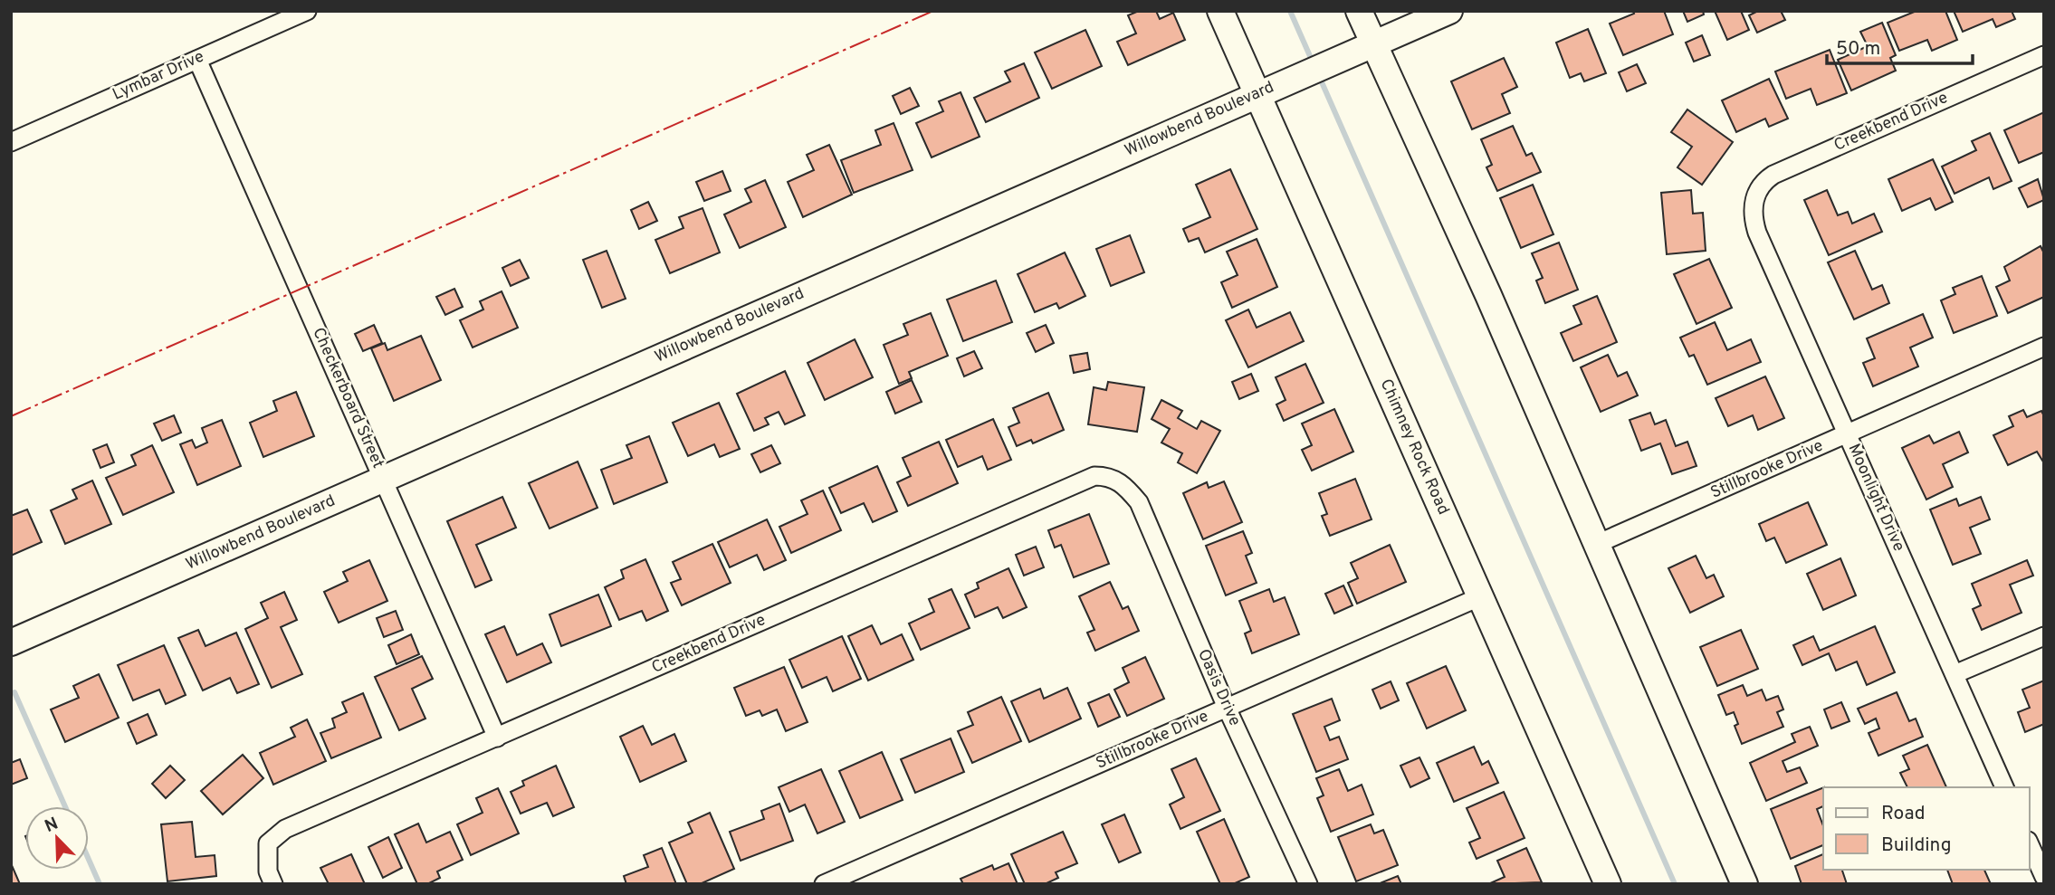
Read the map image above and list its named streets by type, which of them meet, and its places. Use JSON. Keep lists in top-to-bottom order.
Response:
{
  "streets": {
    "main road": ["Willowbend Boulevard", "Chimney Rock Road"],
    "street": [
      "Lymbar Drive",
      "Creekbend Drive",
      "Checkerboard Street",
      "Stillbrooke Drive",
      "Moonlight Drive",
      "Oasis Drive"
    ]
  },
  "crossings": [
    ["Lymbar Drive", "Checkerboard Street"],
    ["Willowbend Boulevard", "Checkerboard Street"],
    ["Willowbend Boulevard", "Chimney Rock Road"],
    ["Creekbend Drive", "Checkerboard Street"],
    ["Creekbend Drive", "Moonlight Drive"],
    ["Creekbend Drive", "Oasis Drive"],
    ["Chimney Rock Road", "Stillbrooke Drive"],
    ["Stillbrooke Drive", "Moonlight Drive"],
    ["Stillbrooke Drive", "Oasis Drive"]
  ],
  "legend": ["Road", "Building"],
  "scale_bar": "50 m",
  "north": "top left"
}
